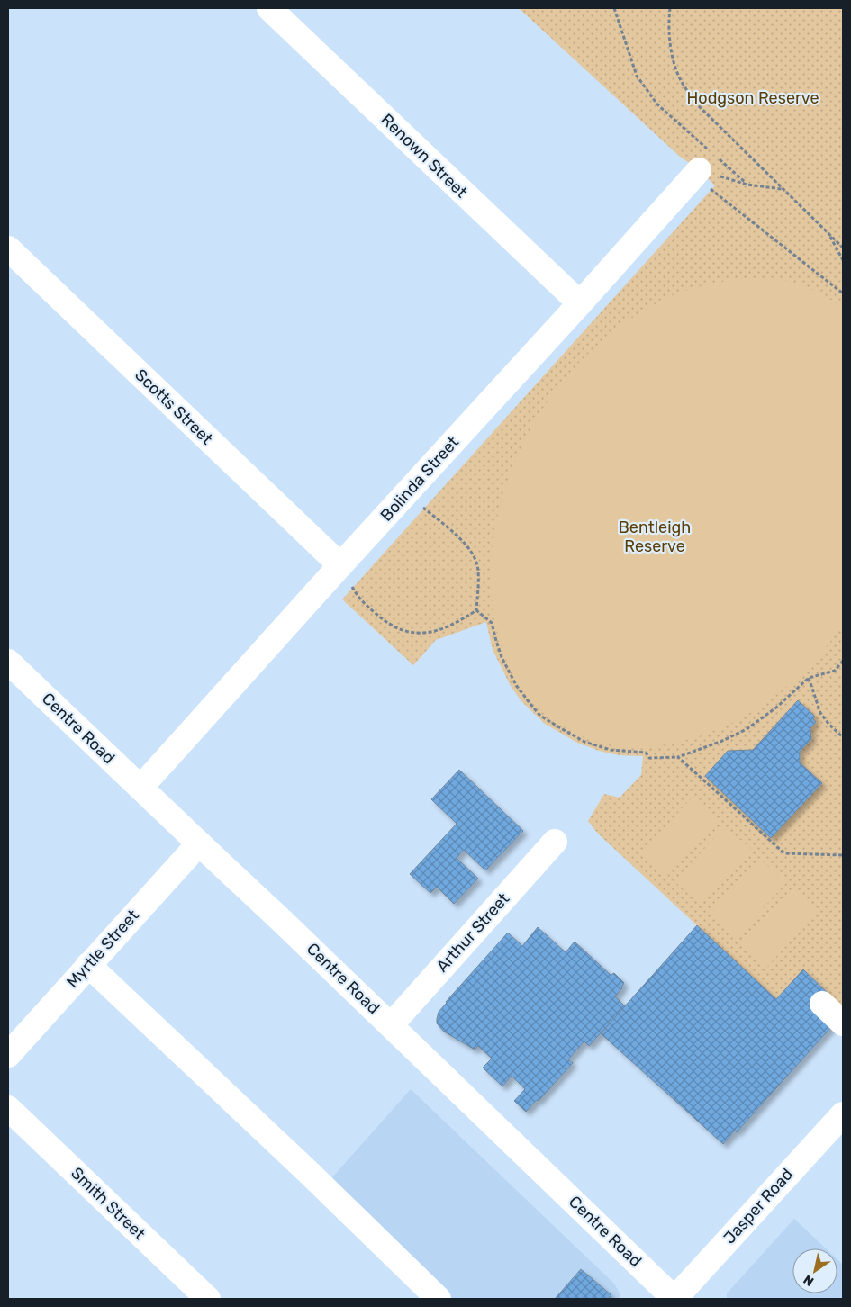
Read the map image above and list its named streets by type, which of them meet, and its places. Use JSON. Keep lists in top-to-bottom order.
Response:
{
  "streets": {
    "street": [
      "Renown Street",
      "Scotts Street",
      "Bolinda Street",
      "Centre Road",
      "Arthur Street",
      "Myrtle Street",
      "Smith Street",
      "Jasper Road"
    ]
  },
  "crossings": [
    ["Renown Street", "Bolinda Street"],
    ["Scotts Street", "Bolinda Street"],
    ["Bolinda Street", "Centre Road"],
    ["Centre Road", "Arthur Street"],
    ["Centre Road", "Myrtle Street"],
    ["Centre Road", "Jasper Road"]
  ],
  "parks": ["Hodgson Reserve", "Bentleigh Reserve"],
  "north": "bottom left"
}
